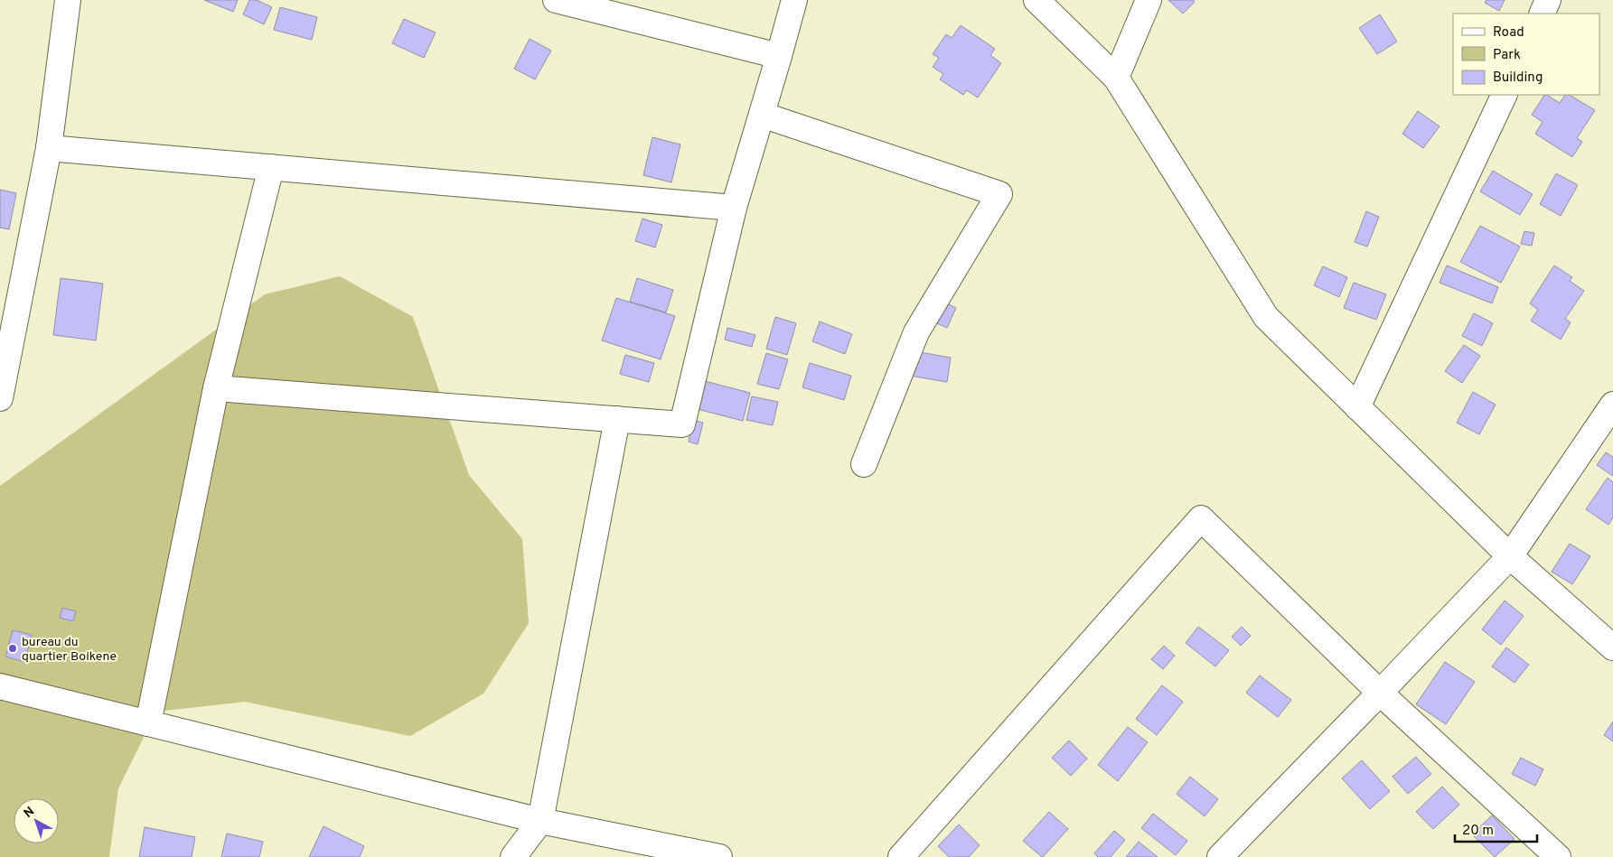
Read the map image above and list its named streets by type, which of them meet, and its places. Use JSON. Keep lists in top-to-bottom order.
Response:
{
  "places": ["bureau du quartier Boikene"],
  "legend": ["Road", "Park", "Building"],
  "scale_bar": "20 m",
  "north": "top left"
}
